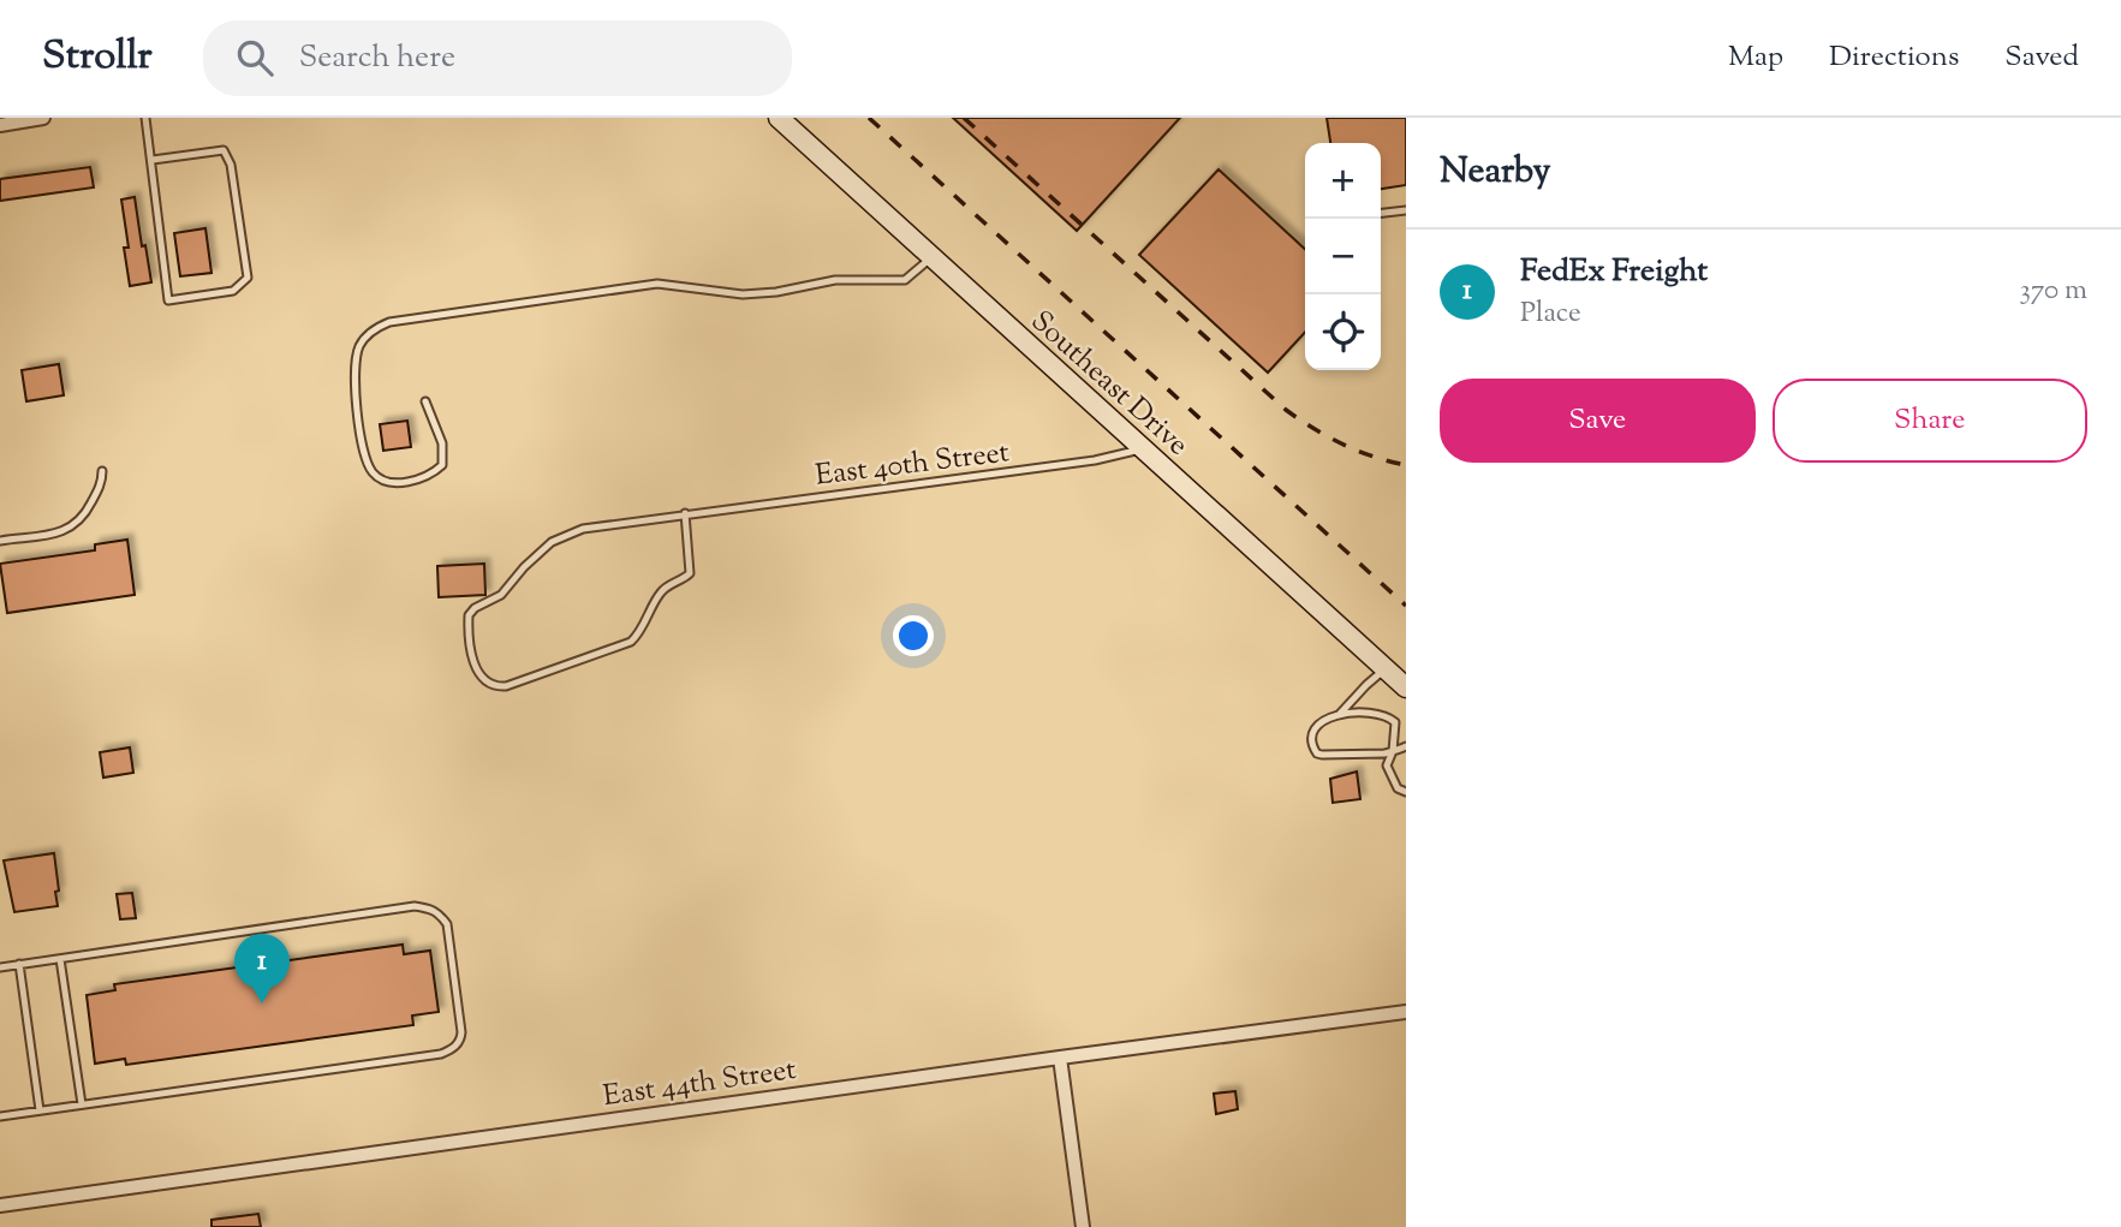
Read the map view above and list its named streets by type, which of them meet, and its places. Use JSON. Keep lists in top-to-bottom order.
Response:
{
  "streets": {
    "main road": ["Southeast Drive"],
    "street": ["East 44th Street"],
    "lane": ["East 40th Street"]
  },
  "crossings": [
    ["Southeast Drive", "East 40th Street"]
  ],
  "page": {
    "header": "Strollr",
    "search": "Search here",
    "nav": ["Map", "Directions", "Saved"],
    "heading": "Nearby",
    "map_buttons": ["+", "−"],
    "list": [
      {
        "mark": "1",
        "name": "FedEx Freight",
        "note": "Place",
        "value": "370 m"
      }
    ],
    "buttons": ["Save", "Share"],
    "pins": "1"
  }
}
